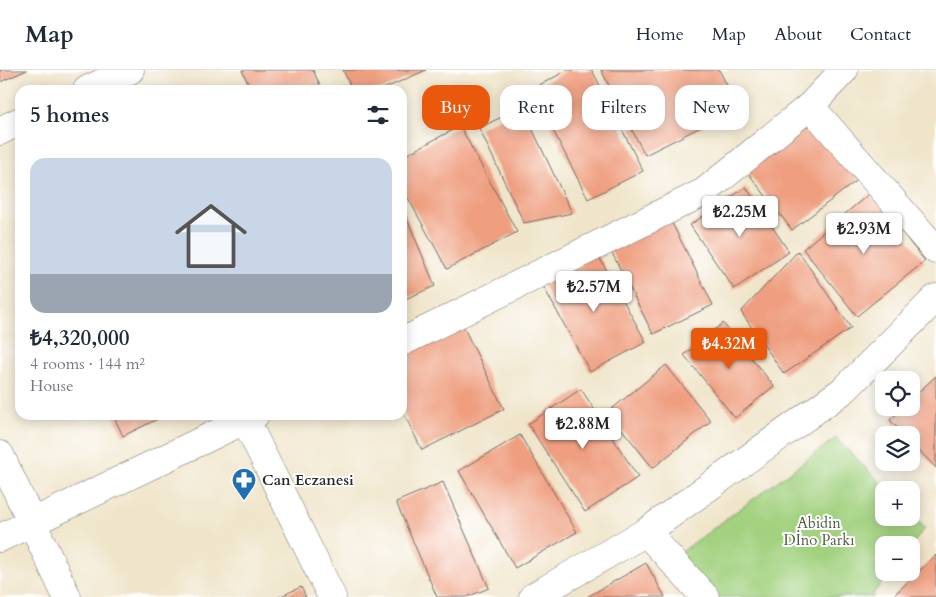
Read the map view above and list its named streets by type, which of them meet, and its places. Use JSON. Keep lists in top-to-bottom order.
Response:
{
  "parks": ["Abidin Dİno Parkı"],
  "places": {
    "pharmacy": ["Can Eczanesi"]
  },
  "page": {
    "header": "Map",
    "nav": [
      "Home",
      "Map",
      "About",
      "Contact"
    ],
    "chip": [
      "Buy",
      "Rent",
      "Filters",
      "New"
    ],
    "heading": "5 homes",
    "list": [
      {
        "name": "₺4,320,000",
        "note": "4 rooms · 144 m² · House"
      }
    ],
    "price": [
      "₺2.25M",
      "₺2.93M",
      "₺2.57M",
      "₺4.32M",
      "₺2.88M"
    ],
    "map_buttons": ["+", "−"]
  }
}
